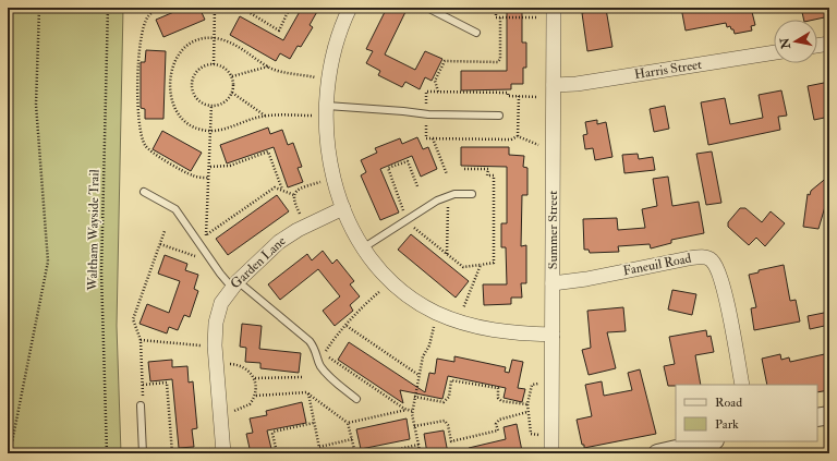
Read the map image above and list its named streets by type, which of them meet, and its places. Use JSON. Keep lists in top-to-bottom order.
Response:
{
  "streets": {
    "street": [
      "Harris Street",
      "Summer Street",
      "Garden Lane",
      "Faneuil Road"
    ],
    "path": ["Waltham Wayside Trail"]
  },
  "crossings": [
    ["Harris Street", "Summer Street"],
    ["Summer Street", "Faneuil Road"]
  ],
  "legend": ["Road", "Park"],
  "north": "left"
}
